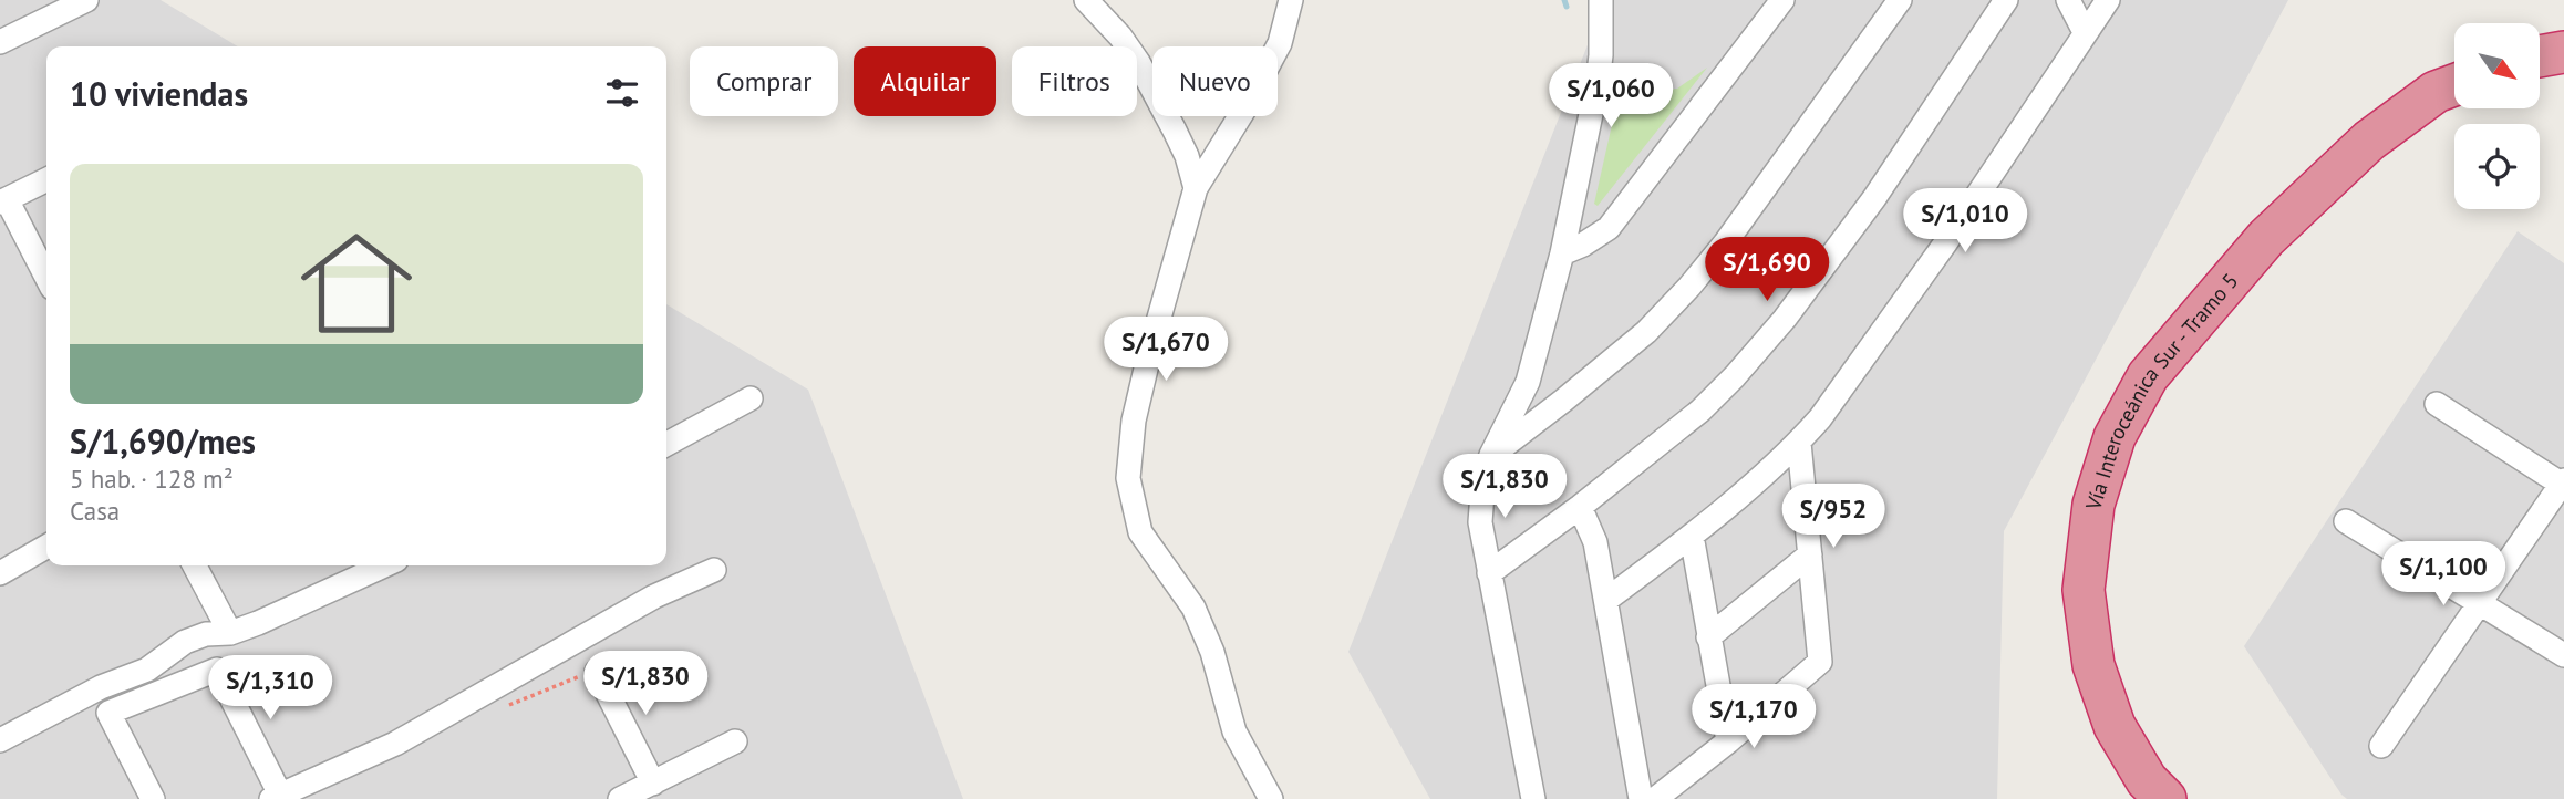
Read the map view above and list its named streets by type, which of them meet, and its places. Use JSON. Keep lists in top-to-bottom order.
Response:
{
  "streets": {
    "highway": ["Vía Interoceánica Sur - Tramo 5"]
  },
  "north": "bottom right",
  "page": {
    "chip": [
      "Comprar",
      "Alquilar",
      "Filtros",
      "Nuevo"
    ],
    "heading": "10 viviendas",
    "price": [
      "S/1,060",
      "S/1,010",
      "S/1,690",
      "S/1,670",
      "S/1,830",
      "S/952",
      "S/1,100",
      "S/1,830",
      "S/1,310",
      "S/1,170"
    ],
    "list": [
      {
        "name": "S/1,690/mes",
        "note": "5 hab. · 128 m² · Casa"
      }
    ]
  }
}
